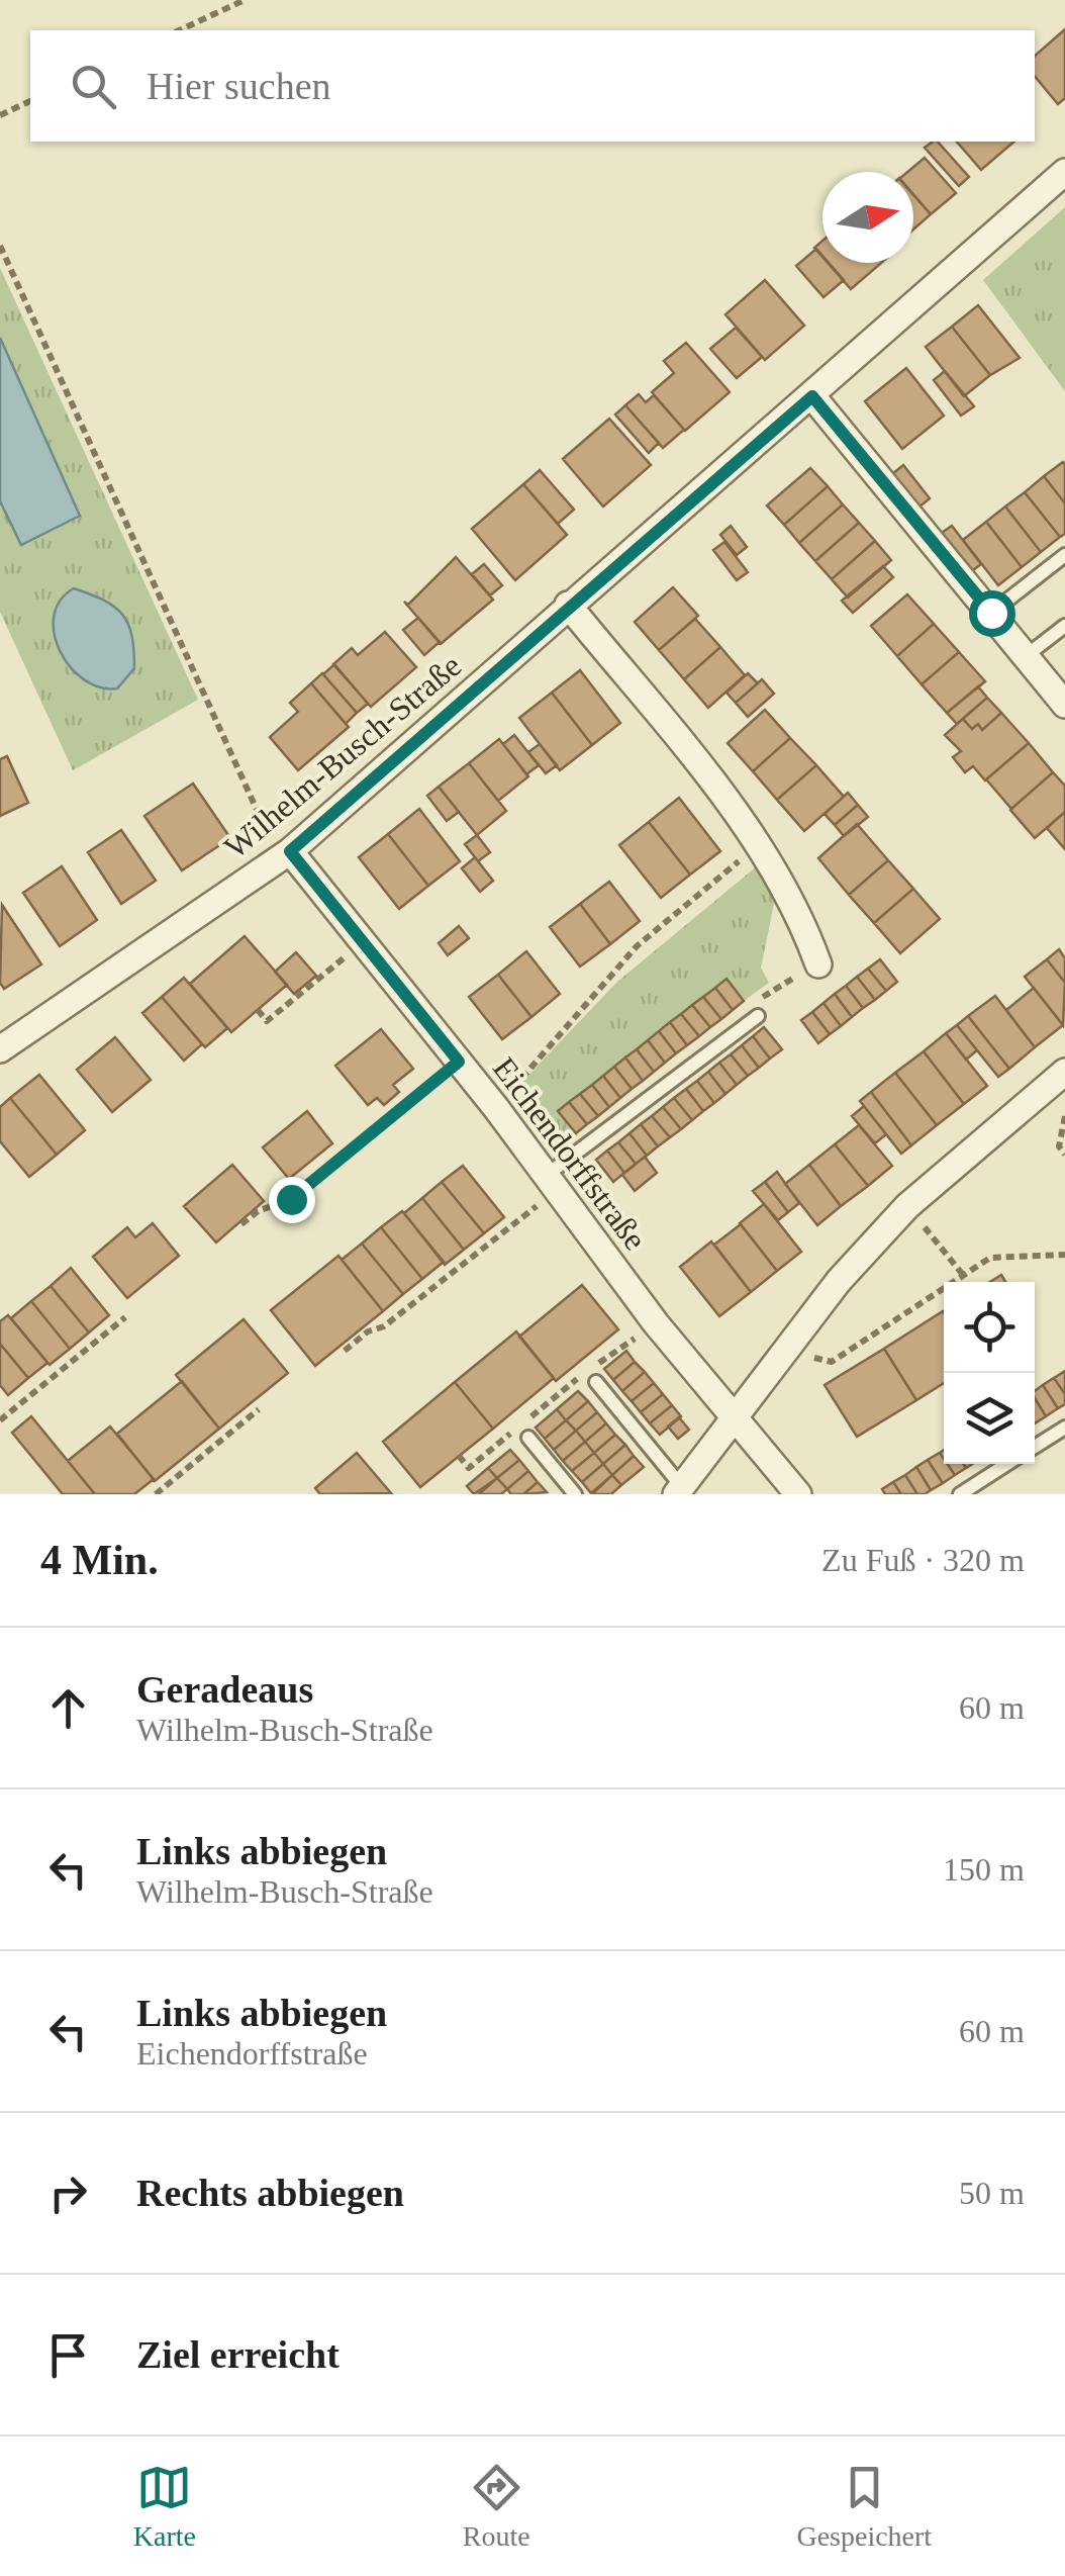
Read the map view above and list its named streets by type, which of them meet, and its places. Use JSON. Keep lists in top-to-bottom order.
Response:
{
  "streets": {
    "street": ["Wilhelm-Busch-Straße", "Eichendorffstraße"]
  },
  "crossings": [
    ["Wilhelm-Busch-Straße", "Eichendorffstraße"]
  ],
  "north": "right",
  "page": {
    "search": "Hier suchen",
    "heading": ["4 Min.", "Zu Fuß · 320 m"],
    "list": [
      ["Geradeaus", "Wilhelm-Busch-Straße", "60 m"],
      ["Links abbiegen", "Wilhelm-Busch-Straße", "150 m"],
      ["Links abbiegen", "Eichendorffstraße", "60 m"],
      ["Rechts abbiegen", "50 m"],
      "Ziel erreicht"
    ],
    "nav": ["Karte", "Route", "Gespeichert"]
  }
}
